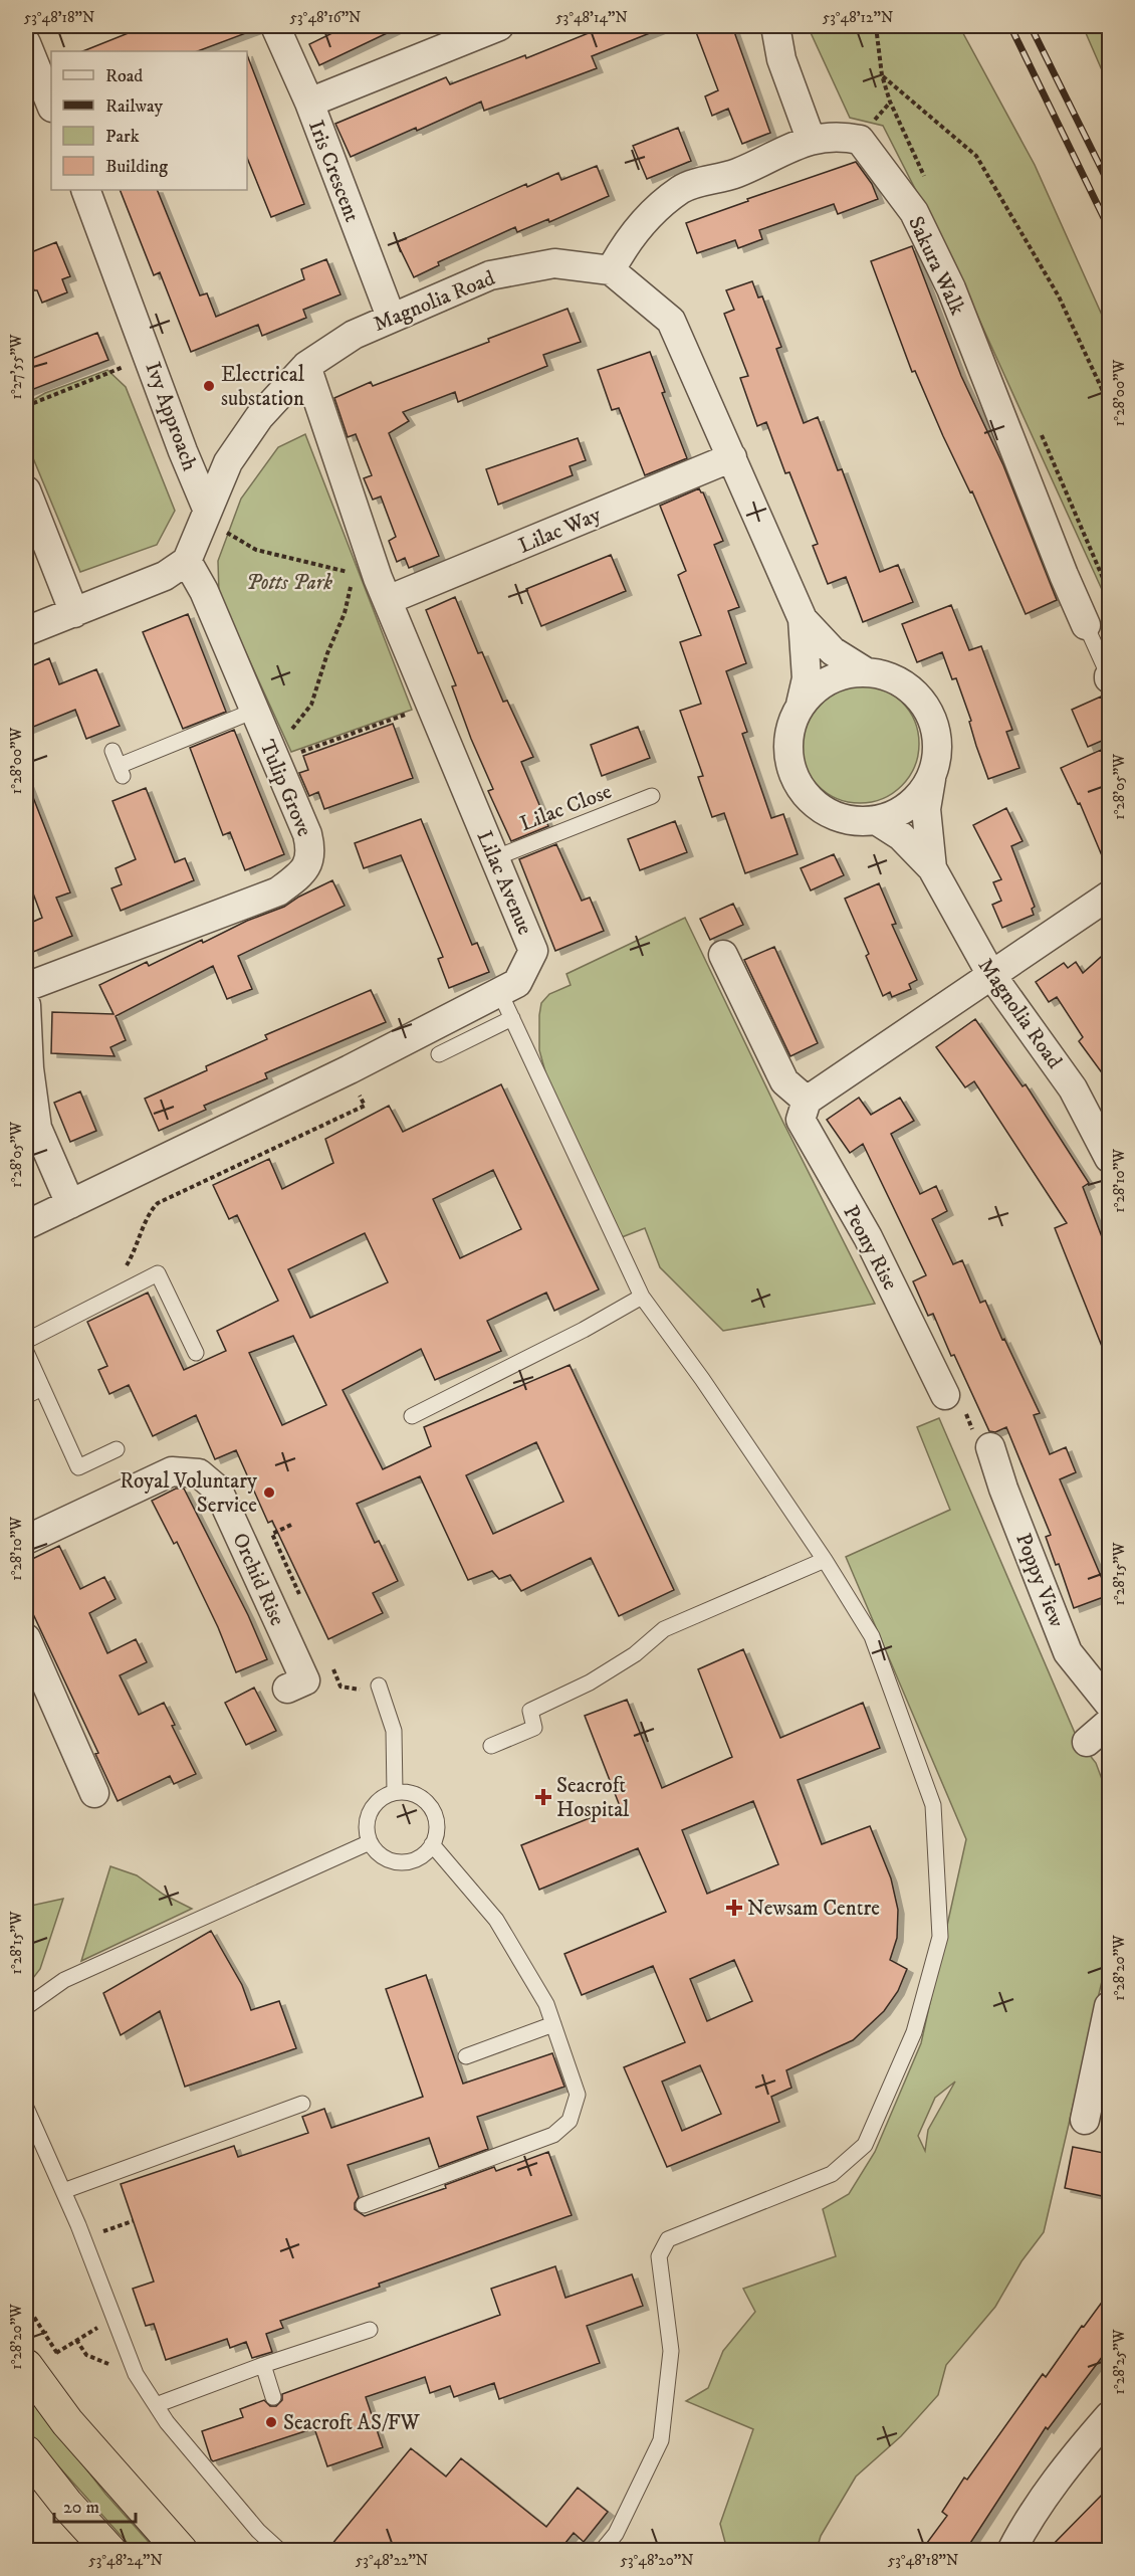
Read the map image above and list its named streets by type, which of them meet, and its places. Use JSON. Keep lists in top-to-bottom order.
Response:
{
  "streets": {
    "street": [
      "Iris Crescent",
      "Sakura Walk",
      "Magnolia Road",
      "Ivy Approach",
      "Lilac Way",
      "Tulip Grove",
      "Lilac Avenue",
      "Peony Rise",
      "Orchid Rise",
      "Poppy View"
    ],
    "lane": ["Lilac Close"]
  },
  "crossings": [
    ["Iris Crescent", "Magnolia Road"],
    ["Sakura Walk", "Magnolia Road"],
    ["Magnolia Road", "Ivy Approach"],
    ["Magnolia Road", "Lilac Way"],
    ["Magnolia Road", "Tulip Grove"],
    ["Magnolia Road", "Lilac Avenue"],
    ["Lilac Way", "Lilac Avenue"],
    ["Lilac Close", "Lilac Avenue"]
  ],
  "parks": ["Potts Park"],
  "places": {
    "other": ["Electrical substation", "Royal Voluntary Service", "Seacroft AS/FW"],
    "health": ["Seacroft Hospital", "Newsam Centre"]
  },
  "legend": [
    "Road",
    "Railway",
    "Park",
    "Building"
  ],
  "scale_bar": "20 m",
  "coordinates": [
    "53°48'18\"N",
    "53°48'16\"N",
    "53°48'14\"N",
    "53°48'12\"N",
    "1°27'55\"W",
    "1°28'00\"W",
    "1°28'05\"W",
    "1°28'10\"W",
    "1°28'15\"W",
    "1°28'20\"W",
    "1°28'25\"W",
    "53°48'24\"N",
    "53°48'22\"N",
    "53°48'20\"N"
  ]
}
